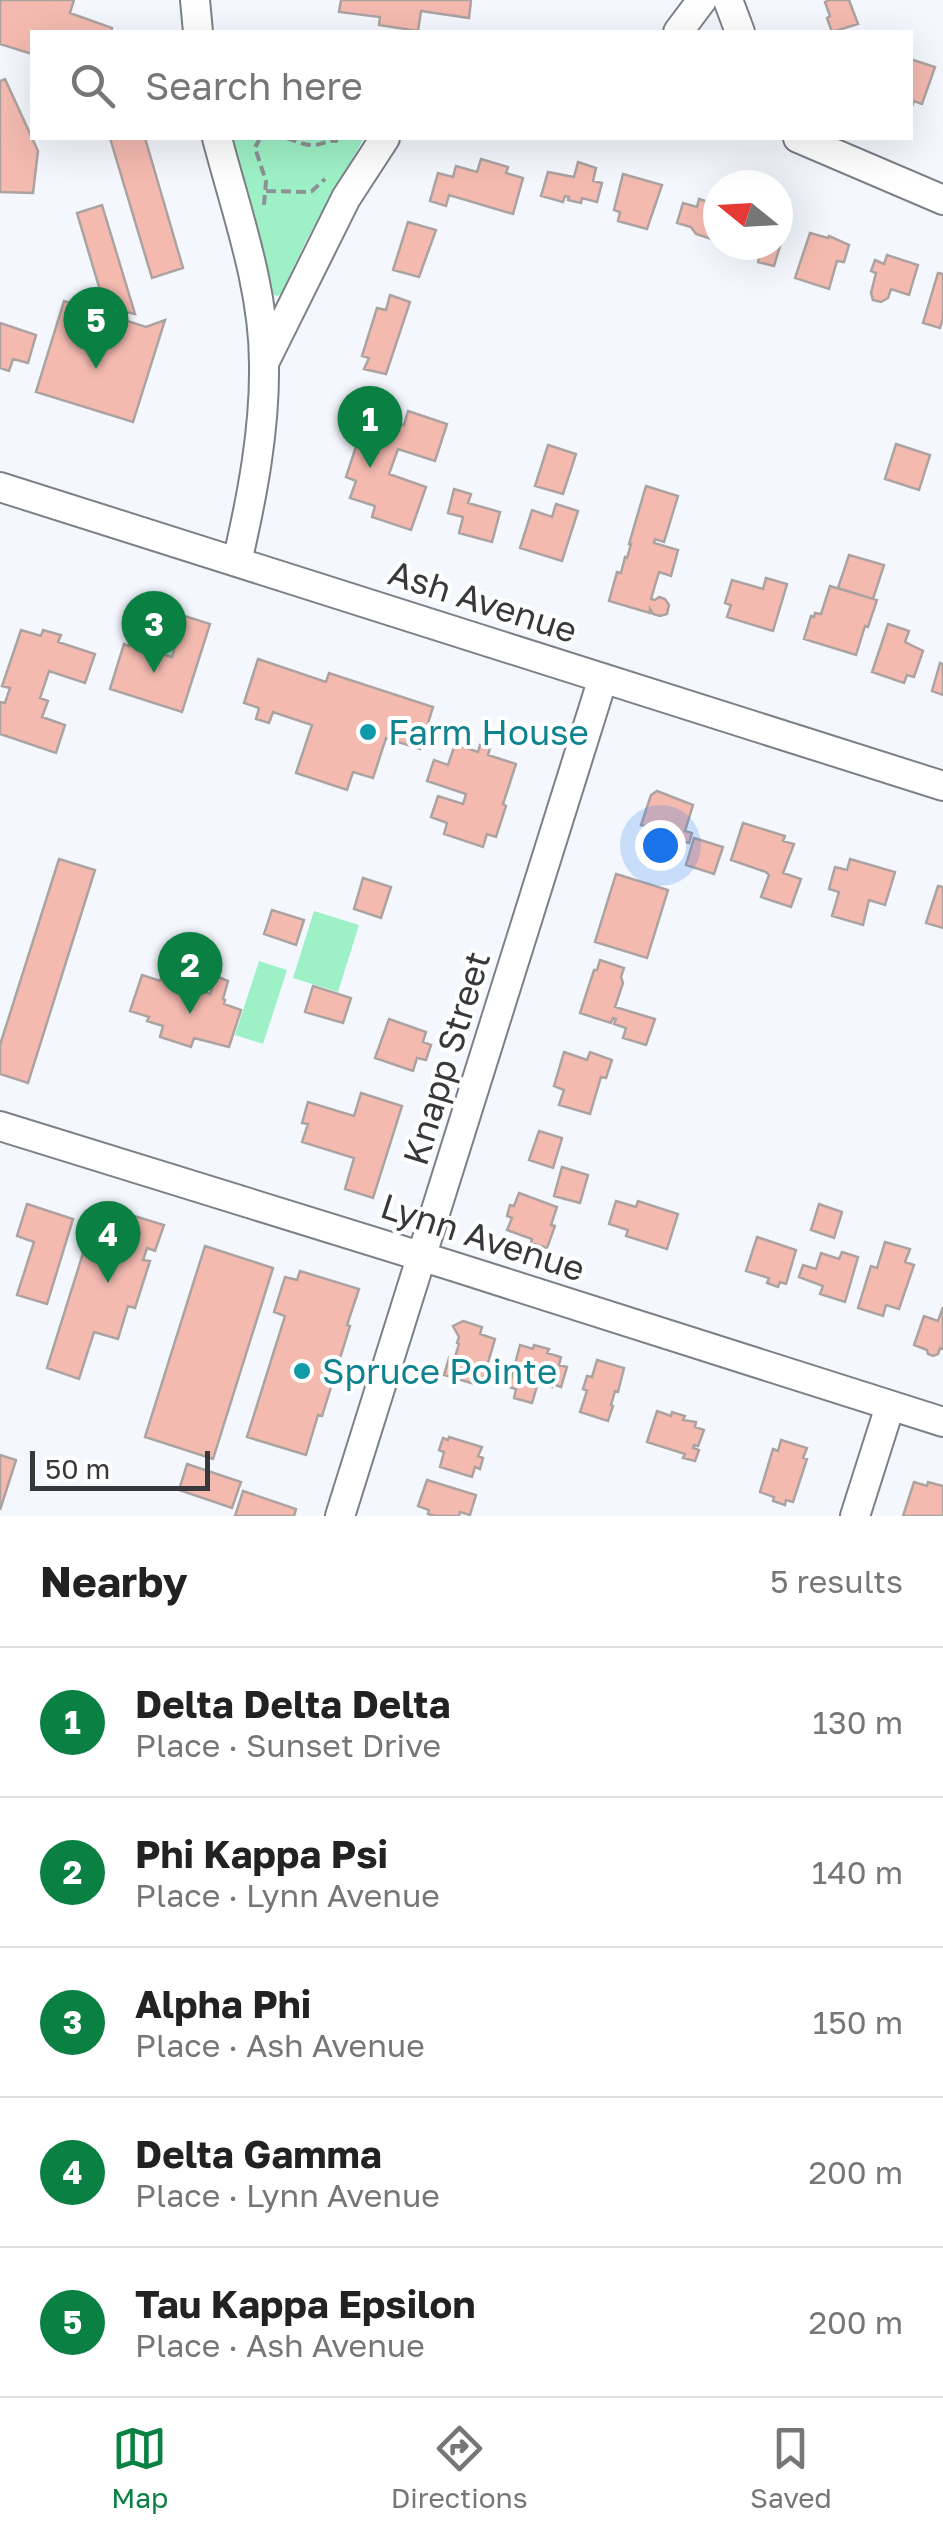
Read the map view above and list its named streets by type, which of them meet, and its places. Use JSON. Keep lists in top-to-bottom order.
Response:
{
  "streets": {
    "street": ["Ash Avenue", "Knapp Street", "Lynn Avenue"]
  },
  "crossings": [
    ["Ash Avenue", "Knapp Street"],
    ["Knapp Street", "Lynn Avenue"]
  ],
  "places": ["Farm House", "Spruce Pointe"],
  "scale_bar": "50 m",
  "north": "left",
  "page": {
    "search": "Search here",
    "pins": [
      "5",
      "1",
      "3",
      "2",
      "4"
    ],
    "scale": "50 m",
    "heading": ["Nearby", "5 results"],
    "list": [
      {
        "mark": "1",
        "name": "Delta Delta Delta",
        "note": "Place · Sunset Drive",
        "value": "130 m"
      },
      {
        "mark": "2",
        "name": "Phi Kappa Psi",
        "note": "Place · Lynn Avenue",
        "value": "140 m"
      },
      {
        "mark": "3",
        "name": "Alpha Phi",
        "note": "Place · Ash Avenue",
        "value": "150 m"
      },
      {
        "mark": "4",
        "name": "Delta Gamma",
        "note": "Place · Lynn Avenue",
        "value": "200 m"
      },
      {
        "mark": "5",
        "name": "Tau Kappa Epsilon",
        "note": "Place · Ash Avenue",
        "value": "200 m"
      }
    ],
    "nav": ["Map", "Directions", "Saved"]
  }
}
